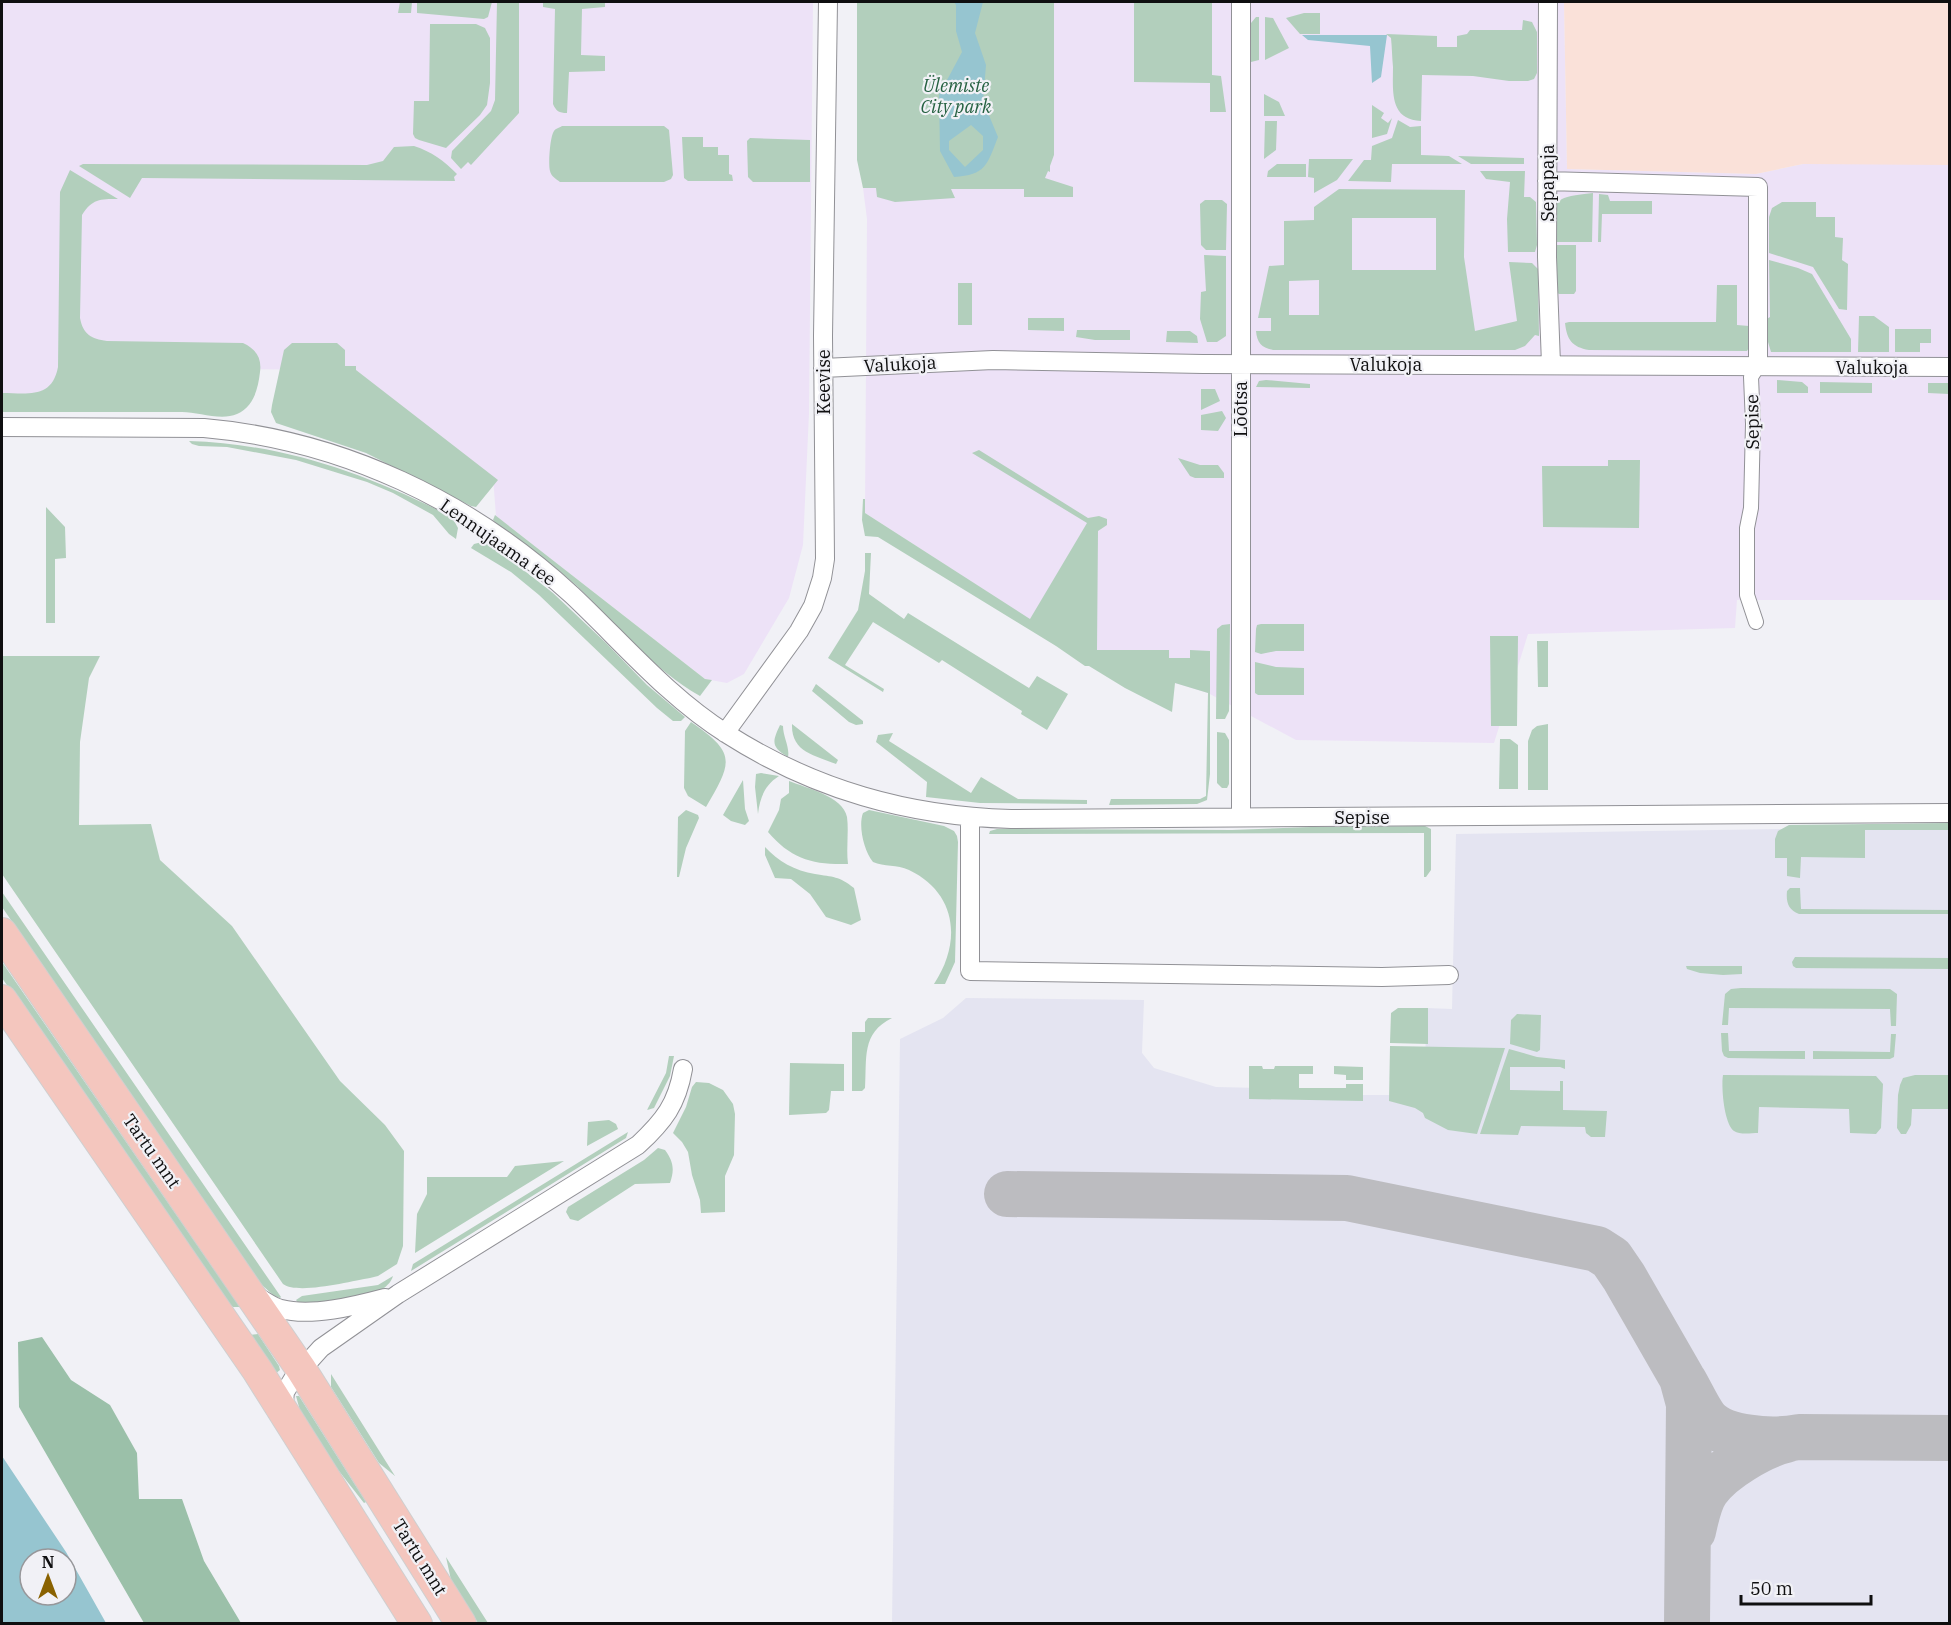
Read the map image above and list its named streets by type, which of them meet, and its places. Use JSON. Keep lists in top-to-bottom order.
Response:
{
  "streets": {
    "highway": ["Tartu mnt"],
    "street": [
      "Sepapaja",
      "Valukoja",
      "Keevise",
      "Lõõtsa",
      "Sepise",
      "Lennujaama tee"
    ]
  },
  "crossings": [
    ["Sepapaja", "Valukoja"],
    ["Sepapaja", "Sepise"],
    ["Valukoja", "Keevise"],
    ["Valukoja", "Lõõtsa"],
    ["Valukoja", "Sepise"],
    ["Keevise", "Lennujaama tee"],
    ["Lõõtsa", "Sepise"],
    ["Sepise", "Lennujaama tee"]
  ],
  "parks": ["Ülemiste City park"],
  "scale_bar": "50 m",
  "north": "top"
}
